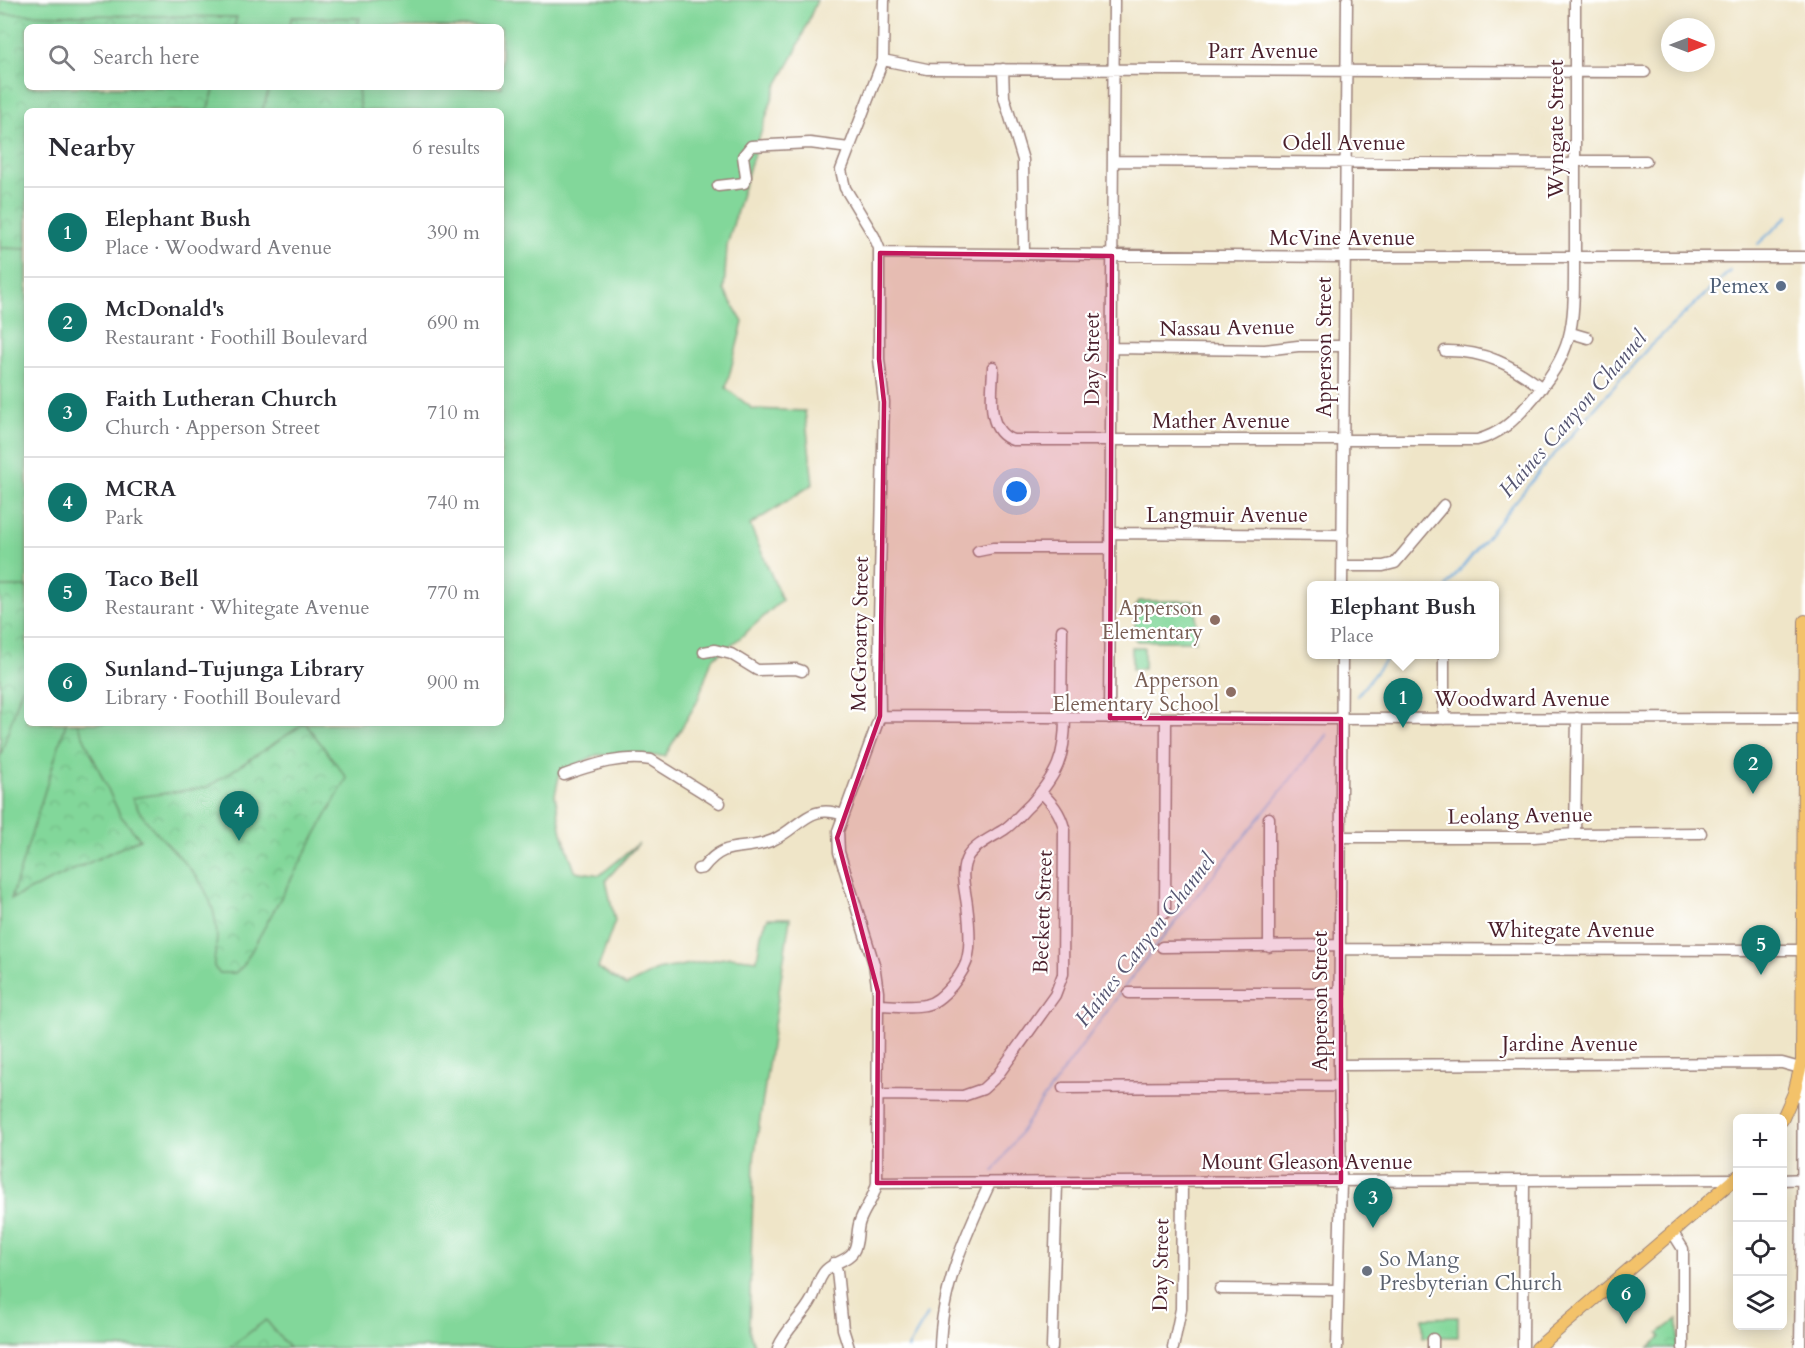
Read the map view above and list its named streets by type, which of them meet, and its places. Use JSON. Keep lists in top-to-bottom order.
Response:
{
  "streets": {
    "street": [
      "Parr Avenue",
      "Wyngate Street",
      "Odell Avenue",
      "McVine Avenue",
      "Nassau Avenue",
      "Apperson Street",
      "Day Street",
      "Mather Avenue",
      "Langmuir Avenue",
      "McGroarty Street",
      "Woodward Avenue",
      "Leolang Avenue",
      "Beckett Street",
      "Whitegate Avenue",
      "Jardine Avenue",
      "Mount Gleason Avenue"
    ]
  },
  "crossings": [
    ["Parr Avenue", "Wyngate Street"],
    ["Parr Avenue", "Apperson Street"],
    ["Parr Avenue", "Day Street"],
    ["Parr Avenue", "McGroarty Street"],
    ["Wyngate Street", "Odell Avenue"],
    ["Wyngate Street", "McVine Avenue"],
    ["Wyngate Street", "Mather Avenue"],
    ["Odell Avenue", "Apperson Street"],
    ["Odell Avenue", "Day Street"],
    ["McVine Avenue", "Apperson Street"],
    ["McVine Avenue", "Day Street"],
    ["McVine Avenue", "Mather Avenue"],
    ["McVine Avenue", "McGroarty Street"],
    ["Nassau Avenue", "Apperson Street"],
    ["Nassau Avenue", "Day Street"],
    ["Apperson Street", "Mather Avenue"],
    ["Apperson Street", "Langmuir Avenue"],
    ["Apperson Street", "Woodward Avenue"],
    ["Apperson Street", "Leolang Avenue"],
    ["Apperson Street", "Whitegate Avenue"],
    ["Apperson Street", "Jardine Avenue"],
    ["Apperson Street", "Mount Gleason Avenue"],
    ["Day Street", "Mather Avenue"],
    ["Day Street", "Langmuir Avenue"],
    ["Day Street", "Woodward Avenue"],
    ["Day Street", "Mount Gleason Avenue"],
    ["McGroarty Street", "Woodward Avenue"],
    ["McGroarty Street", "Beckett Street"],
    ["McGroarty Street", "Mount Gleason Avenue"]
  ],
  "water": ["Haines Canyon Channel"],
  "places": [
    "Pemex",
    "Apperson Elementary",
    "Apperson Elementary School",
    "So Mang Presbyterian Church"
  ],
  "north": "right",
  "page": {
    "search": "Search here",
    "heading": ["Nearby", "6 results"],
    "list": [
      {
        "mark": "1",
        "name": "Elephant Bush",
        "note": "Place · Woodward Avenue",
        "value": "390 m"
      },
      {
        "mark": "2",
        "name": "McDonald's",
        "note": "Restaurant · Foothill Boulevard",
        "value": "690 m"
      },
      {
        "mark": "3",
        "name": "Faith Lutheran Church",
        "note": "Church · Apperson Street",
        "value": "710 m"
      },
      {
        "mark": "4",
        "name": "MCRA",
        "note": "Park",
        "value": "740 m"
      },
      {
        "mark": "5",
        "name": "Taco Bell",
        "note": "Restaurant · Whitegate Avenue",
        "value": "770 m"
      },
      {
        "mark": "6",
        "name": "Sunland-Tujunga Library",
        "note": "Library · Foothill Boulevard",
        "value": "900 m"
      }
    ],
    "popup": ["Elephant Bush", "Place"],
    "pins": [
      "1",
      "2",
      "4",
      "5",
      "3",
      "6"
    ],
    "map_buttons": ["+", "−"]
  }
}
